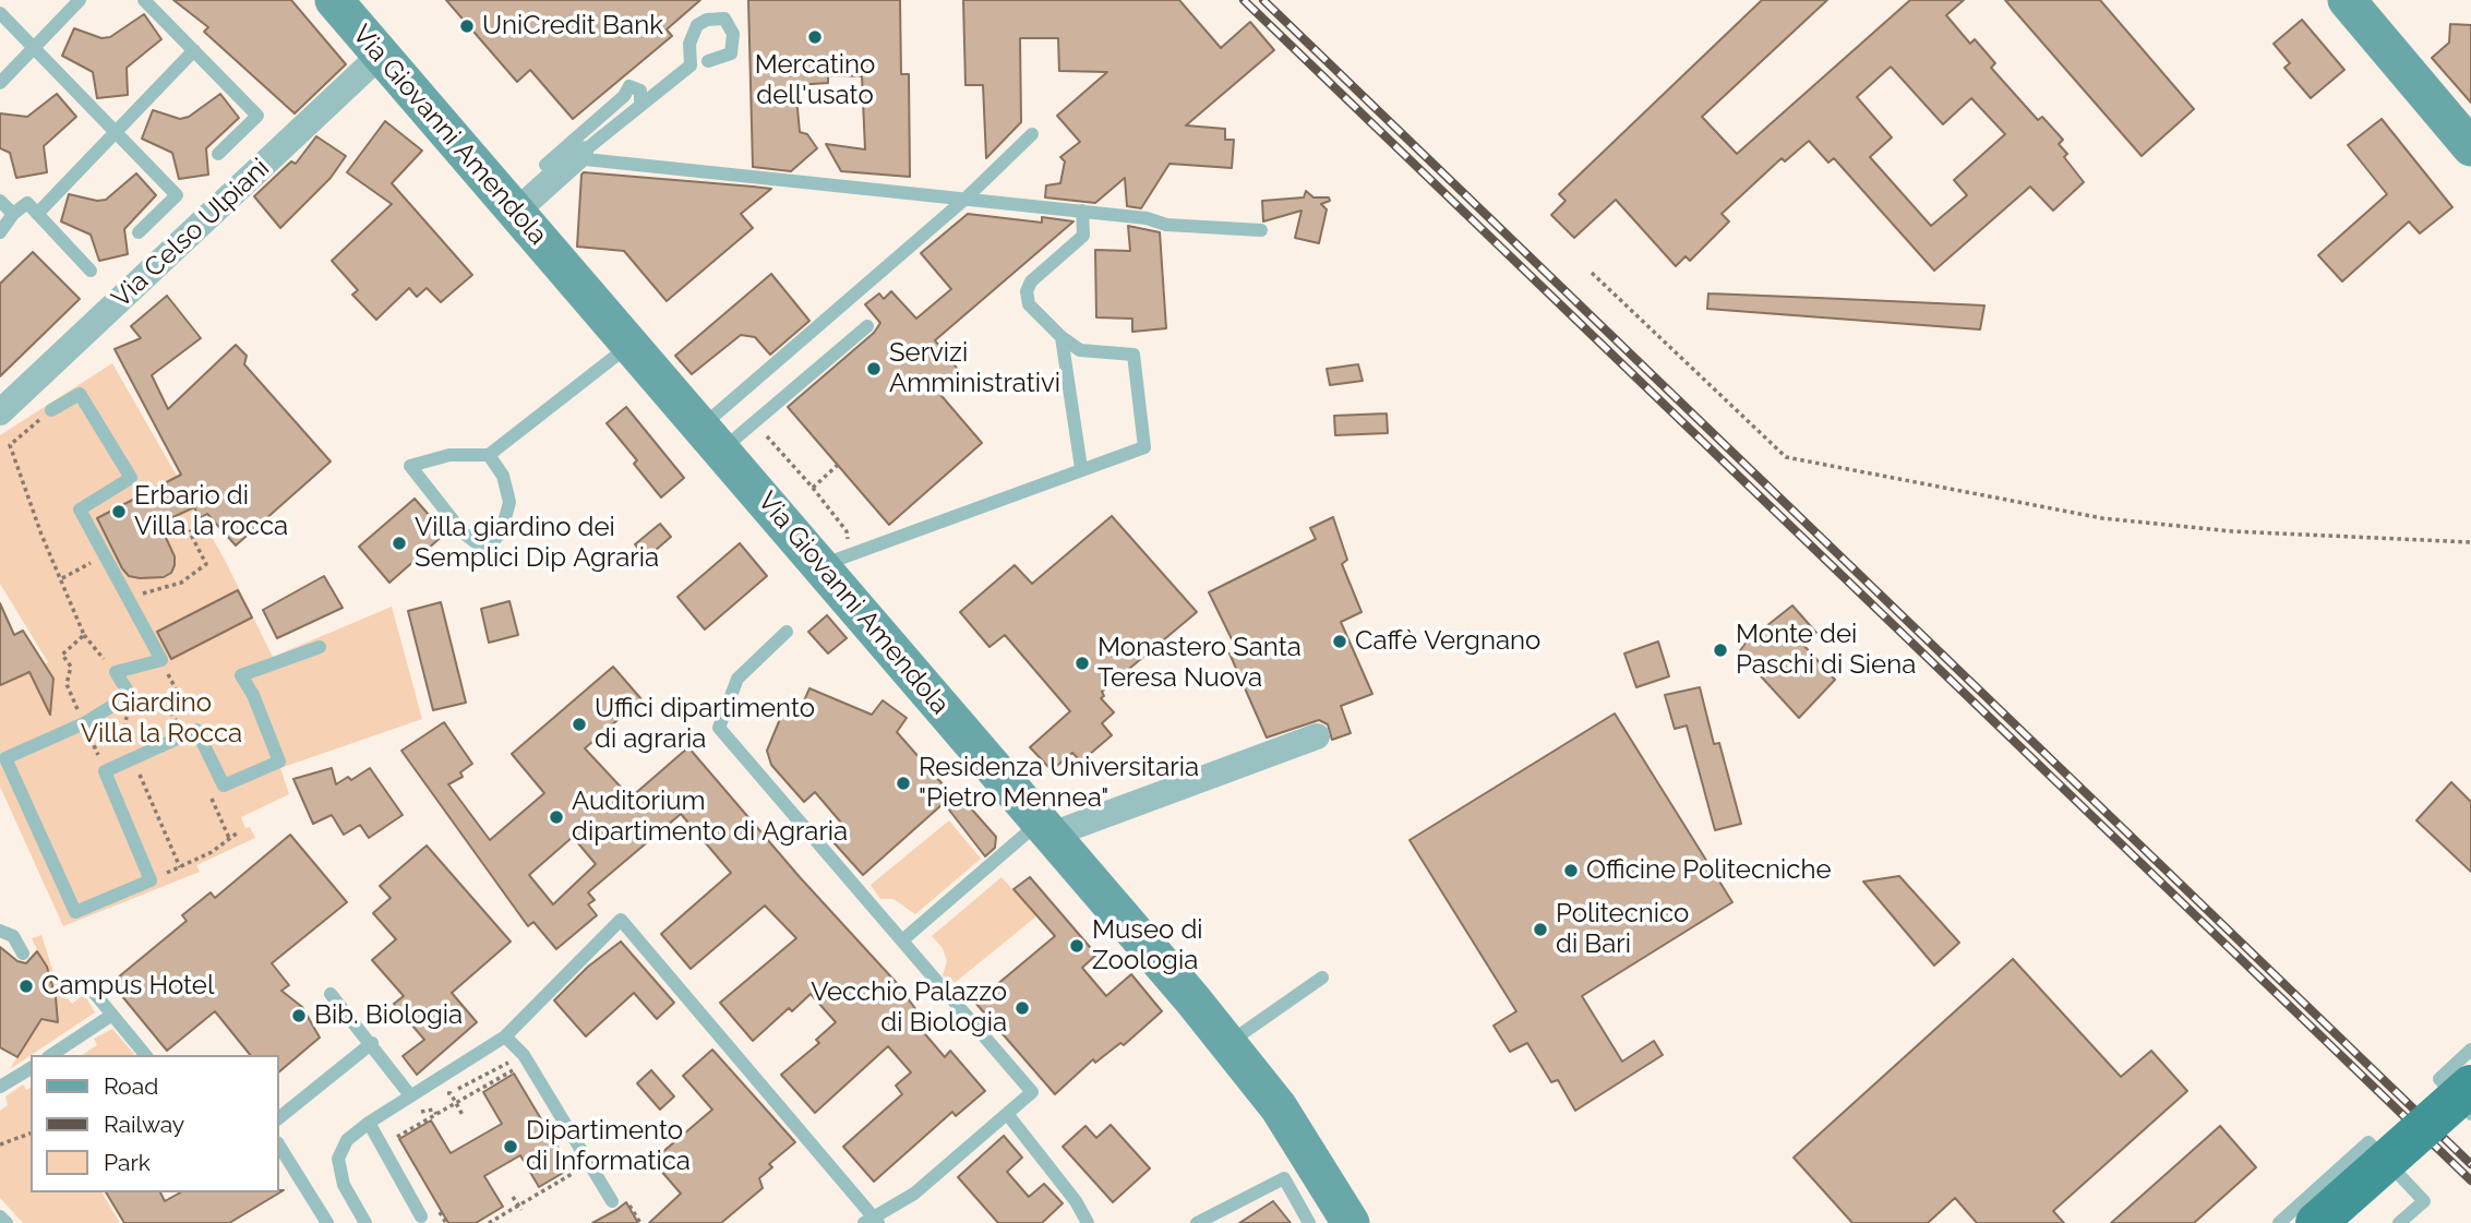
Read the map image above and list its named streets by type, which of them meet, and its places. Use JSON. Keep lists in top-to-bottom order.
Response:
{
  "streets": {
    "main road": ["Via Giovanni Amendola"],
    "street": ["Via Celso Ulpiani"]
  },
  "crossings": [
    ["Via Giovanni Amendola", "Via Celso Ulpiani"]
  ],
  "parks": ["Giardino Villa la Rocca"],
  "places": [
    "UniCredit Bank",
    "Mercatino dell'usato",
    "Servizi Amministrativi",
    "Erbario di Villa la rocca",
    "Villa giardino dei Semplici Dip Agraria",
    "Caffè Vergnano",
    "Monte dei Paschi di Siena",
    "Monastero Santa Teresa Nuova",
    "Uffici dipartimento di agraria",
    "Residenza Universitaria \"Pietro Mennea\"",
    "Auditorium dipartimento di Agraria",
    "Officine Politecniche",
    "Politecnico di Bari",
    "Museo di Zoologia",
    "Campus Hotel",
    "Vecchio Palazzo di Biologia",
    "Bib. Biologia",
    "Dipartimento di Informatica"
  ],
  "legend": ["Road", "Railway", "Park"]
}
